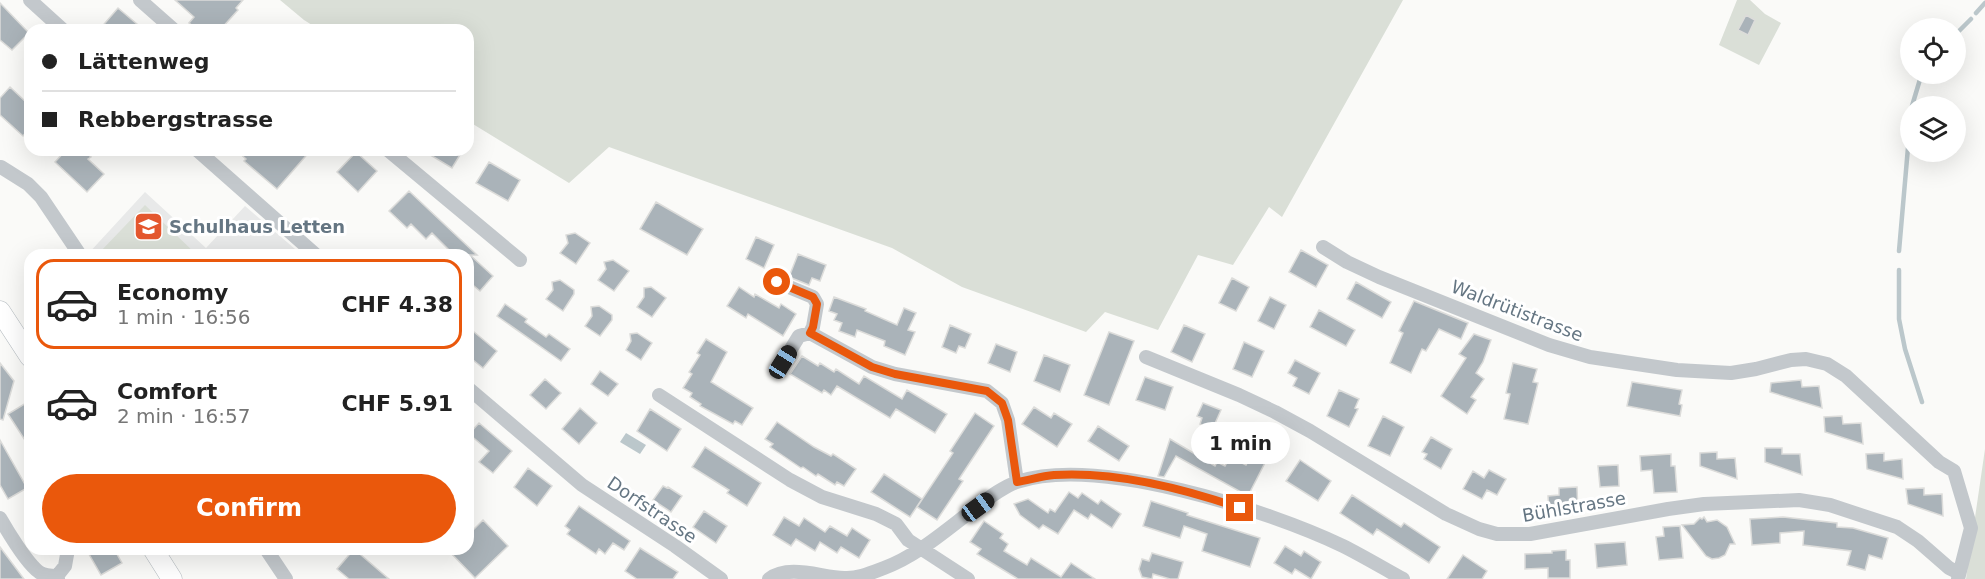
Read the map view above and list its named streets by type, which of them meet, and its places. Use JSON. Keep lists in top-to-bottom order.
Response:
{
  "streets": {
    "street": ["Waldrütistrasse", "Bühlstrasse", "Dorfstrasse"]
  },
  "crossings": [
    ["Waldrütistrasse", "Bühlstrasse"]
  ],
  "places": {
    "school or university": ["Schulhaus Letten"]
  },
  "page": {
    "banner": ["Lättenweg", "Rebbergstrasse"],
    "list": [
      {
        "name": "Economy",
        "note": "1 min · 16:56",
        "value": "CHF 4.38"
      },
      {
        "name": "Comfort",
        "note": "2 min · 16:57",
        "value": "CHF 5.91"
      }
    ],
    "bubble": "1 min",
    "buttons": "Confirm"
  }
}
